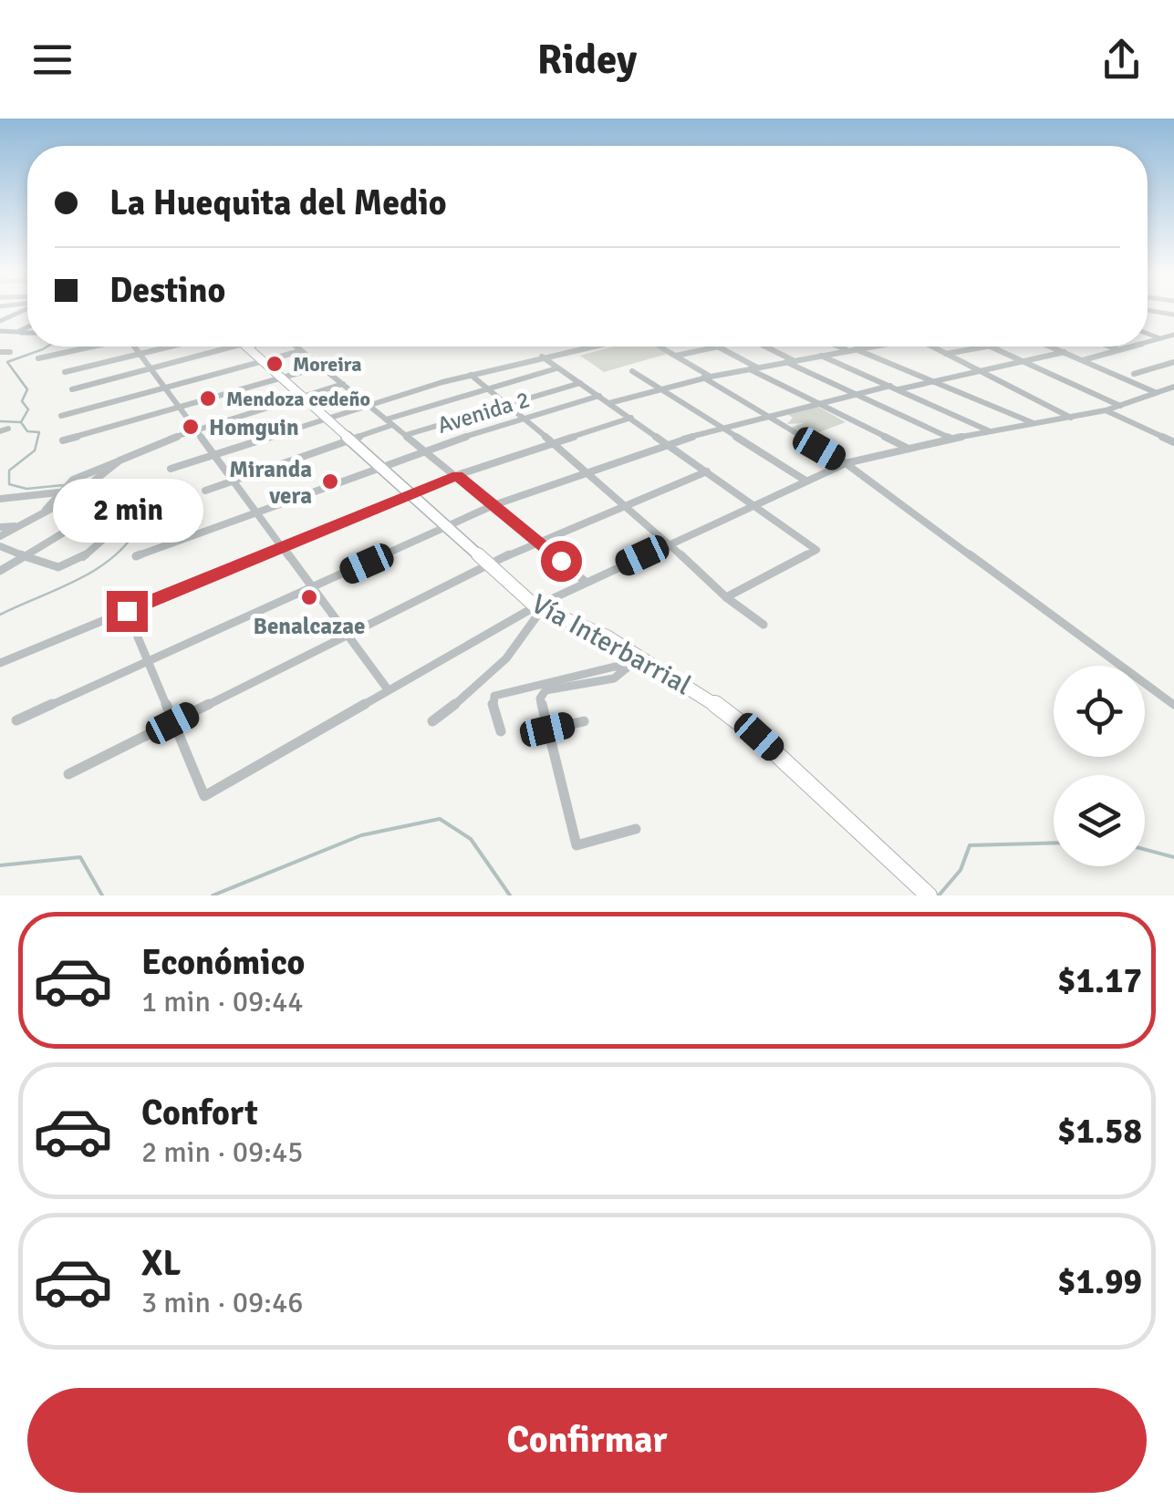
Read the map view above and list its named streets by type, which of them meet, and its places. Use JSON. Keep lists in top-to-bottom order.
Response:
{
  "streets": {
    "main road": ["Vía Interbarrial"],
    "street": ["Avenida 2"]
  },
  "crossings": [
    ["Avenida 2", "Vía Interbarrial"]
  ],
  "places": [
    "Moreira",
    "Mendoza cedeño",
    "Homguin",
    "Miranda vera",
    "Benalcazae"
  ],
  "page": {
    "header": "Ridey",
    "banner": ["La Huequita del Medio", "Destino"],
    "bubble": "2 min",
    "list": [
      {
        "name": "Económico",
        "note": "1 min · 09:44",
        "value": "$1.17"
      },
      {
        "name": "Confort",
        "note": "2 min · 09:45",
        "value": "$1.58"
      },
      {
        "name": "XL",
        "note": "3 min · 09:46",
        "value": "$1.99"
      }
    ],
    "buttons": "Confirmar"
  }
}
